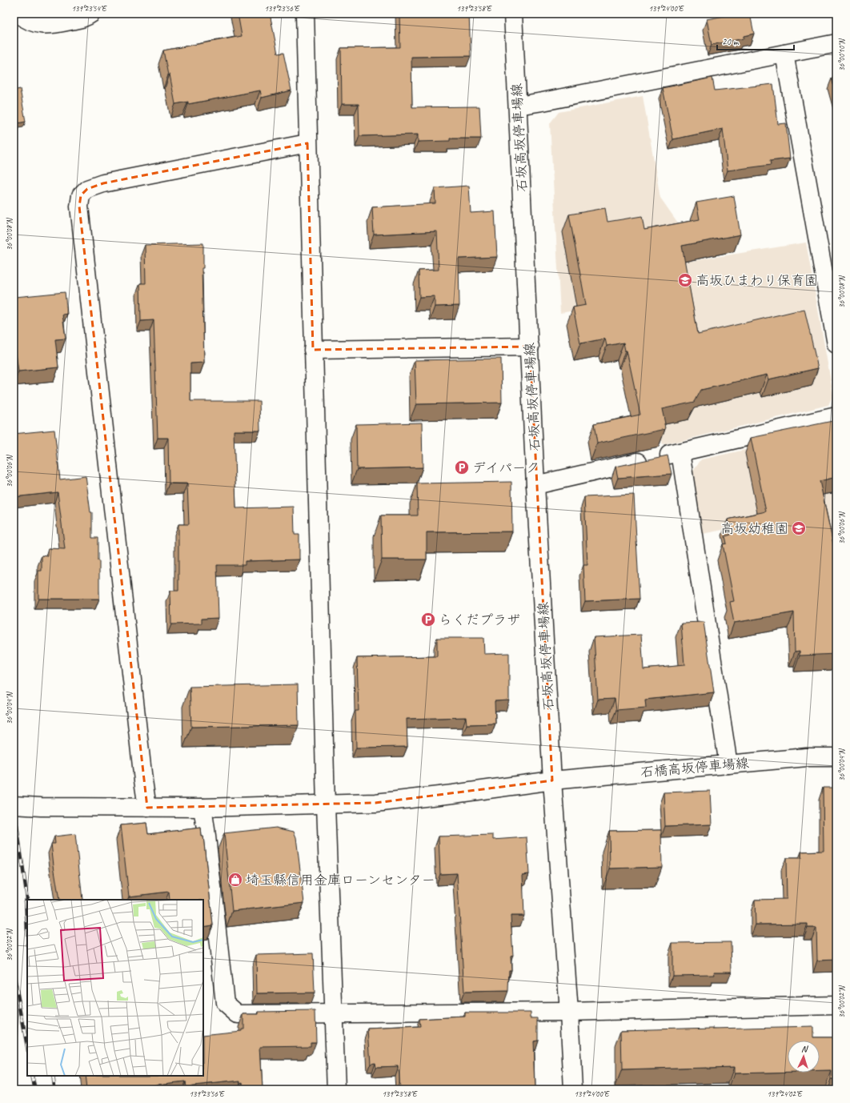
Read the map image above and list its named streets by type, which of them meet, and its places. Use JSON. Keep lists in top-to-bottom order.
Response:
{
  "streets": {
    "street": ["石坂高坂停車場線", "石橋高坂停車場線"]
  },
  "crossings": [
    ["石坂高坂停車場線", "石橋高坂停車場線"]
  ],
  "places": {
    "school or university": ["高坂ひまわり保育園", "高坂幼稚園"],
    "parking": ["デイパーク", "らくだプラザ"],
    "shop": ["埼玉縣信用金庫ローンセンター"]
  },
  "scale_bar": "20 m",
  "north": "top",
  "coordinates": [
    "139°23'54\"E",
    "139°23'56\"E",
    "139°23'58\"E",
    "139°24'00\"E",
    "36°00'10\"N",
    "36°00'08\"N",
    "36°00'06\"N",
    "36°00'04\"N",
    "36°00'02\"N",
    "139°24'02\"E"
  ]
}
